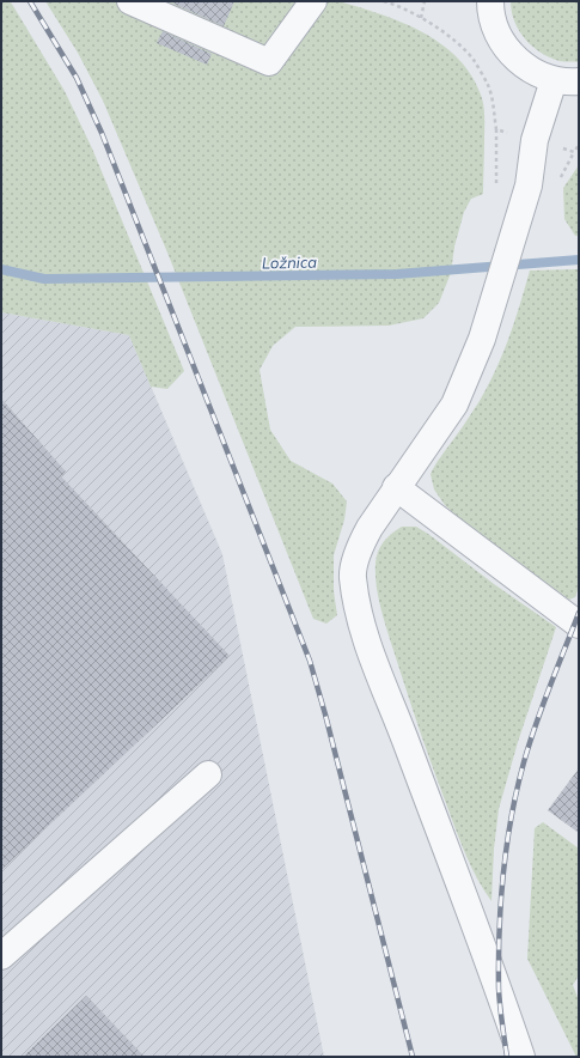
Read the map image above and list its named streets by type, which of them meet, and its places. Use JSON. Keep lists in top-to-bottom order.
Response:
{
  "water": ["Ložnica"]
}
